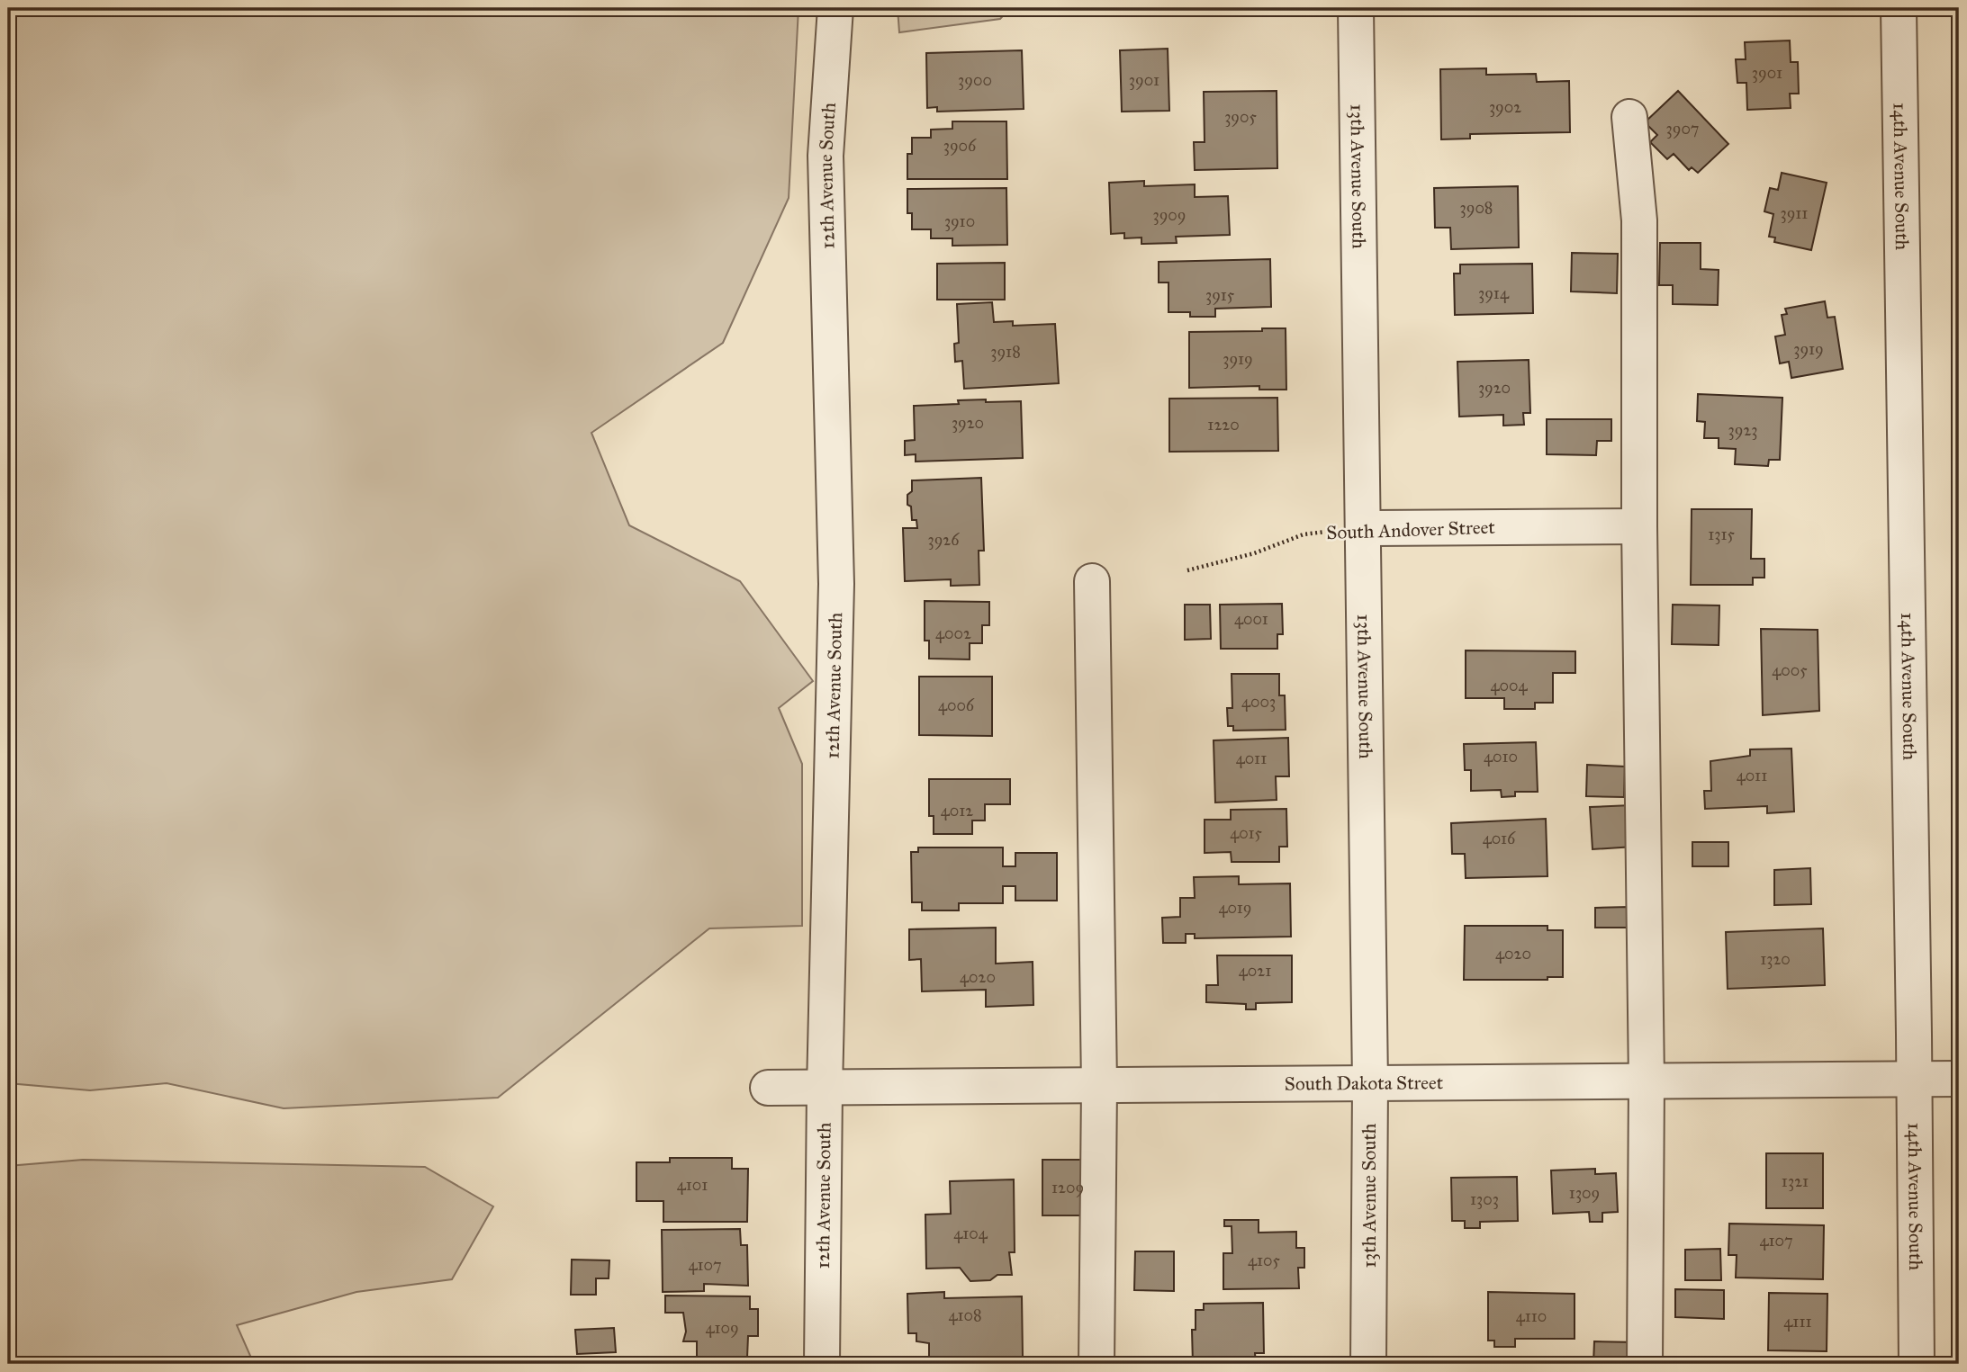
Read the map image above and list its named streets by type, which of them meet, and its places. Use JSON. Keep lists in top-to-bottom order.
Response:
{
  "streets": {
    "street": [
      "12th Avenue South",
      "13th Avenue South",
      "14th Avenue South",
      "South Andover Street",
      "South Dakota Street"
    ]
  },
  "crossings": [
    ["12th Avenue South", "South Dakota Street"],
    ["13th Avenue South", "South Andover Street"],
    ["13th Avenue South", "South Dakota Street"],
    ["14th Avenue South", "South Dakota Street"]
  ],
  "house_numbers": [
    "3901",
    "3900",
    "3901",
    "3902",
    "3905",
    "3907",
    "3906",
    "3908",
    "3911",
    "3909",
    "3910",
    "3914",
    "3915",
    "3919",
    "3918",
    "3919",
    "3920",
    "3920",
    "1220",
    "3923",
    "1315",
    "3926",
    "4001",
    "4002",
    "4005",
    "4004",
    "4003",
    "4006",
    "4010",
    "4011",
    "4011",
    "4012",
    "4015",
    "4016",
    "4019",
    "4020",
    "1320",
    "4021",
    "4020",
    "1321",
    "4101",
    "1209",
    "1309",
    "1303",
    "4104",
    "4107",
    "4105",
    "4107",
    "4108",
    "4110",
    "4111",
    "4109"
  ]
}
